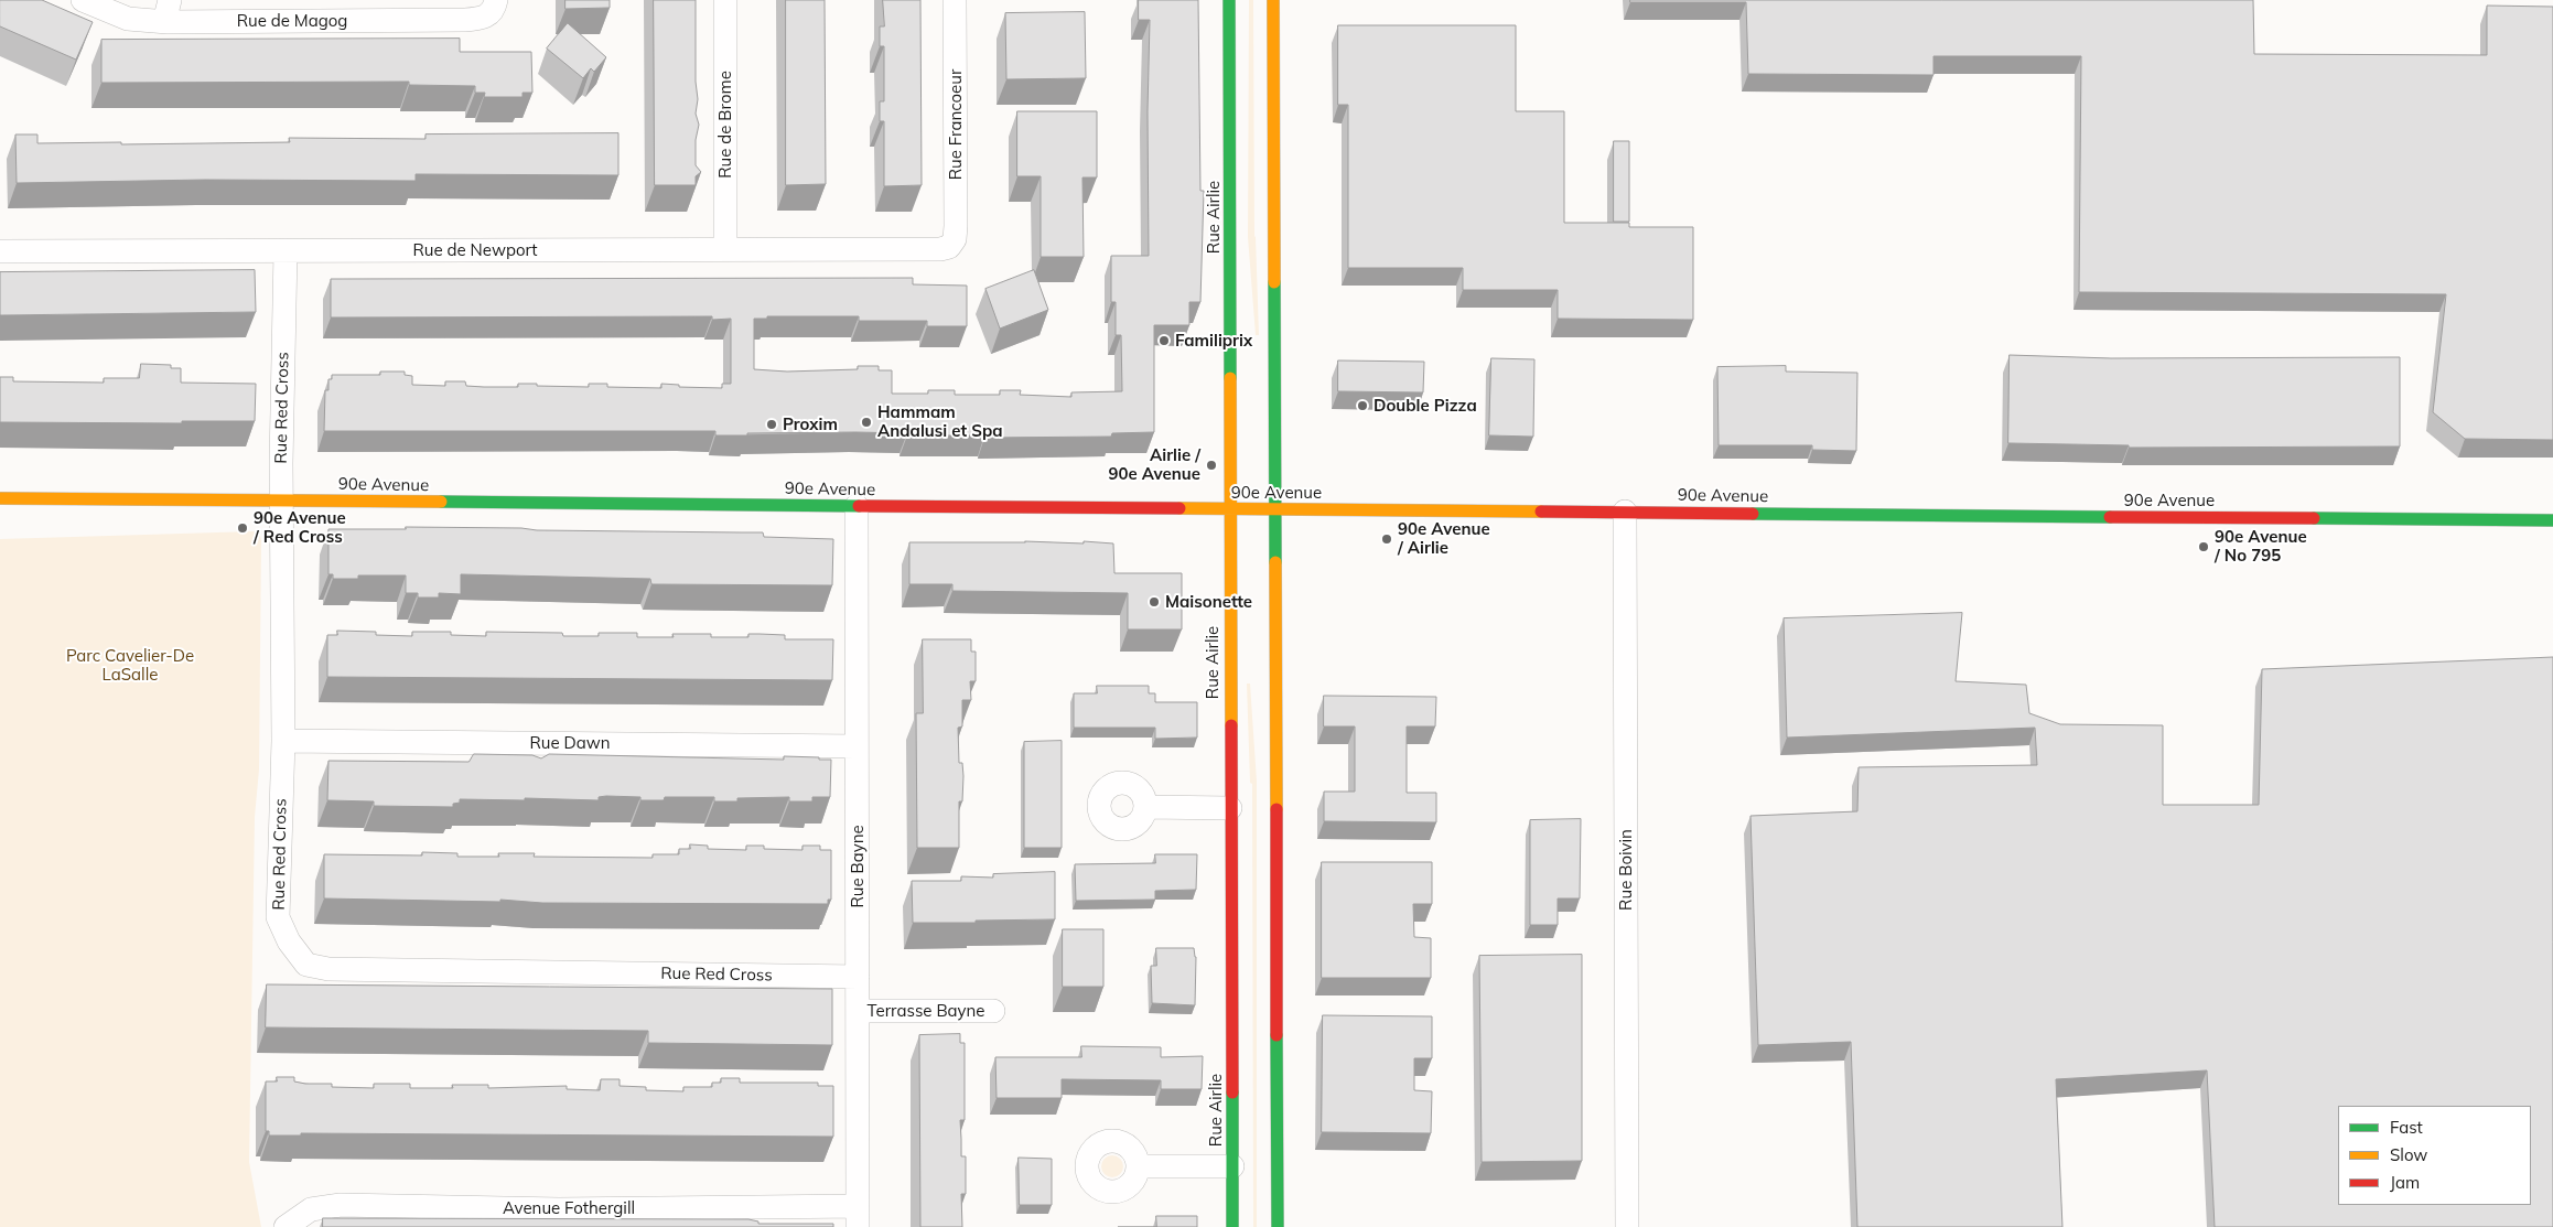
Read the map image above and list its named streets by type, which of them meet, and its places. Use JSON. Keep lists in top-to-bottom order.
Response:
{
  "streets": {
    "street": [
      "Rue de Magog",
      "Rue de Brome",
      "Rue Francoeur",
      "Rue Airlie",
      "Rue de Newport",
      "Rue Red Cross",
      "90e Avenue",
      "Rue Dawn",
      "Rue Bayne",
      "Rue Boivin",
      "Terrasse Bayne",
      "Avenue Fothergill"
    ]
  },
  "crossings": [
    ["Rue de Brome", "Rue de Newport"],
    ["Rue Francoeur", "Rue de Newport"],
    ["Rue Airlie", "90e Avenue"],
    ["Rue de Newport", "Rue Red Cross"],
    ["Rue Red Cross", "90e Avenue"],
    ["Rue Red Cross", "Rue Dawn"],
    ["Rue Red Cross", "Rue Bayne"],
    ["90e Avenue", "Rue Bayne"],
    ["90e Avenue", "Rue Boivin"],
    ["Rue Dawn", "Rue Bayne"],
    ["Rue Bayne", "Terrasse Bayne"],
    ["Rue Bayne", "Avenue Fothergill"]
  ],
  "parks": ["Parc Cavelier-De LaSalle"],
  "places": [
    "Familiprix",
    "Double Pizza",
    "Hammam Andalusi et Spa",
    "Proxim",
    "Airlie / 90e Avenue",
    "90e Avenue / Red Cross",
    "90e Avenue / Airlie",
    "90e Avenue / No 795",
    "Maisonette"
  ],
  "legend": ["Fast", "Slow", "Jam"]
}
